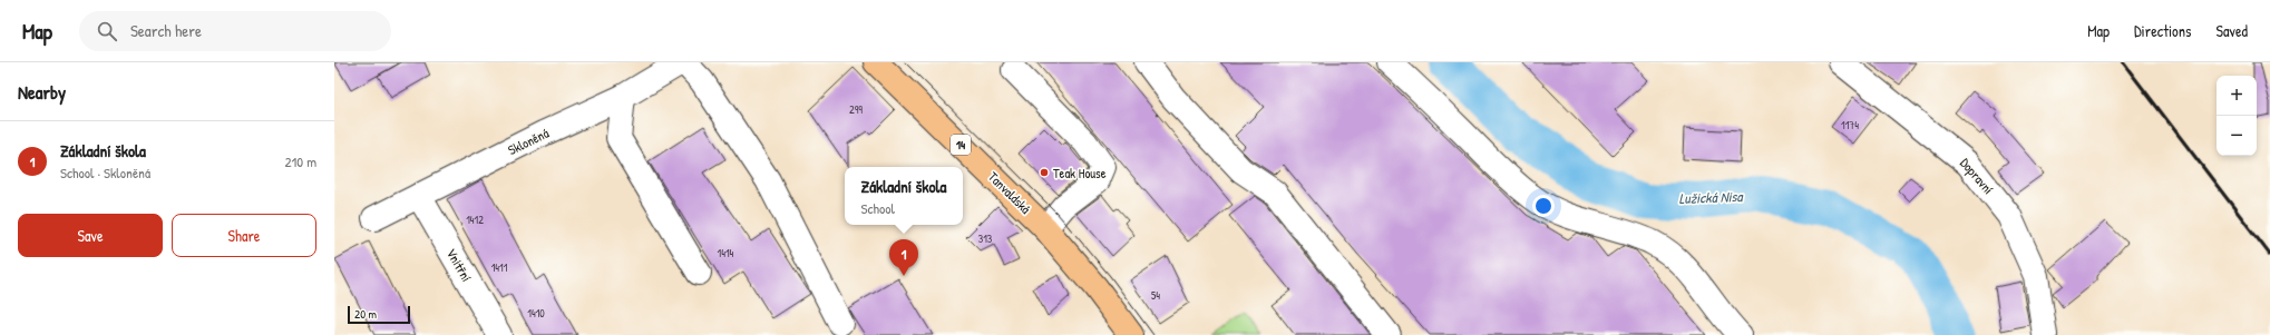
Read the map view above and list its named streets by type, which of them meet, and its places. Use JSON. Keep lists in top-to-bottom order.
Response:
{
  "streets": {
    "main road": ["14", "Tanvaldská"],
    "street": ["Skloněná", "Dopravní", "Vnitřní"]
  },
  "crossings": [
    ["Skloněná", "Vnitřní"]
  ],
  "water": ["Lužická Nisa"],
  "places": ["Teak House"],
  "house_numbers": [
    "299",
    "1174",
    "1412",
    "313",
    "1414",
    "1411",
    "54",
    "1410"
  ],
  "scale_bar": "20 m",
  "page": {
    "header": "Map",
    "search": "Search here",
    "nav": ["Map", "Directions", "Saved"],
    "heading": "Nearby",
    "map_buttons": ["+", "−"],
    "list": [
      {
        "mark": "1",
        "name": "Základní škola",
        "note": "School · Skloněná",
        "value": "210 m"
      }
    ],
    "popup": ["Základní škola", "School"],
    "buttons": ["Save", "Share"],
    "pins": "1",
    "scale": "20 m"
  }
}
